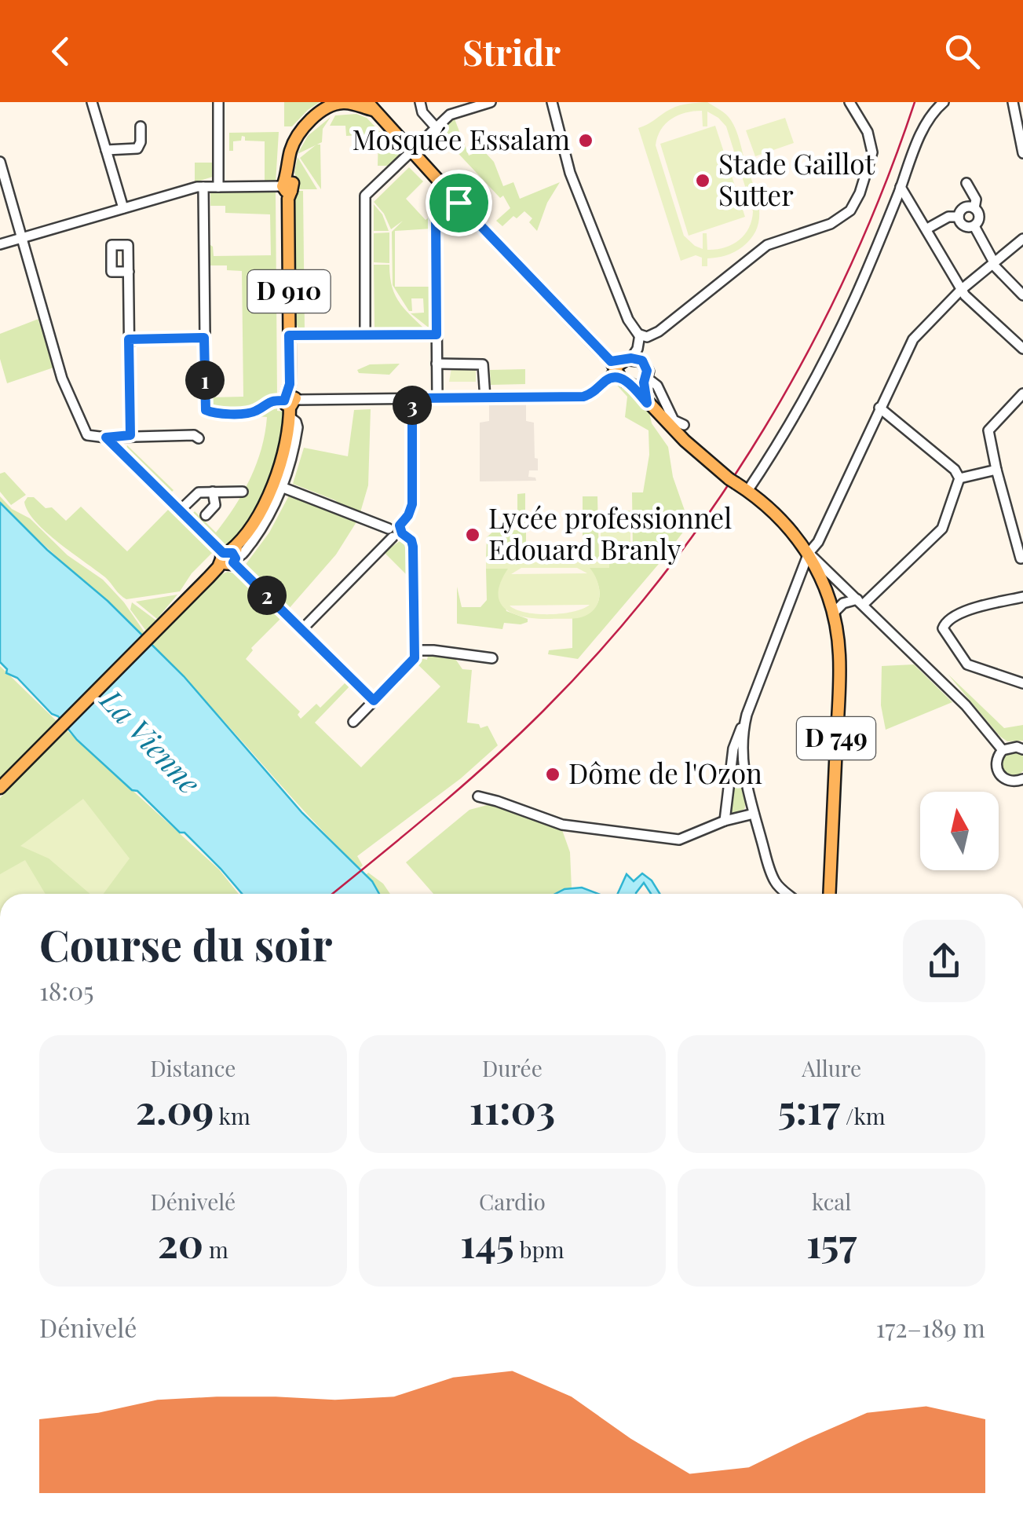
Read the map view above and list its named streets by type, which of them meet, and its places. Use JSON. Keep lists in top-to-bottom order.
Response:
{
  "streets": {
    "main road": ["D 910", "D 749"]
  },
  "water": ["La Vienne"],
  "places": [
    "Mosquée Essalam",
    "Stade Gaillot Sutter",
    "Lycée professionnel Edouard Branly",
    "Dôme de l'Ozon"
  ],
  "north": "top",
  "page": {
    "header": "Stridr",
    "pins": ["1", "3", "2"],
    "heading": ["Course du soir", "18:05"],
    "stats": [
      ["Distance", "2.09 km"],
      ["Durée", "11:03"],
      ["Allure", "5:17 /km"],
      ["Dénivelé", "20 m"],
      ["Cardio", "145 bpm"],
      ["kcal", "157"]
    ],
    "chart": ["Dénivelé", "172–189 m"]
  }
}
